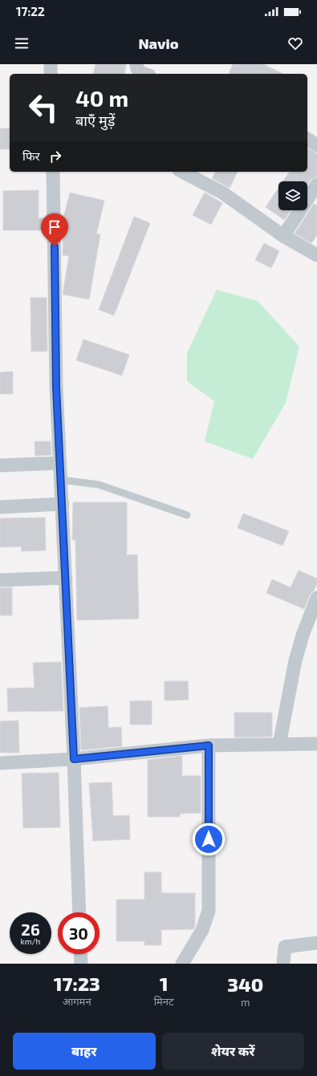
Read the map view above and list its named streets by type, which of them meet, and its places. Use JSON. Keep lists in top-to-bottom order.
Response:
{
  "page": {
    "status": "17:22",
    "header": "Navio",
    "turn": ["40 m", "बाएँ मुड़ें"],
    "then": "फिर",
    "speed": "26 km/h",
    "limit": "30",
    "eta": [
      "17:23",
      "आगमन",
      "1",
      "मिनट",
      "340",
      "m"
    ],
    "buttons": ["बाहर", "शेयर करें"]
  }
}
